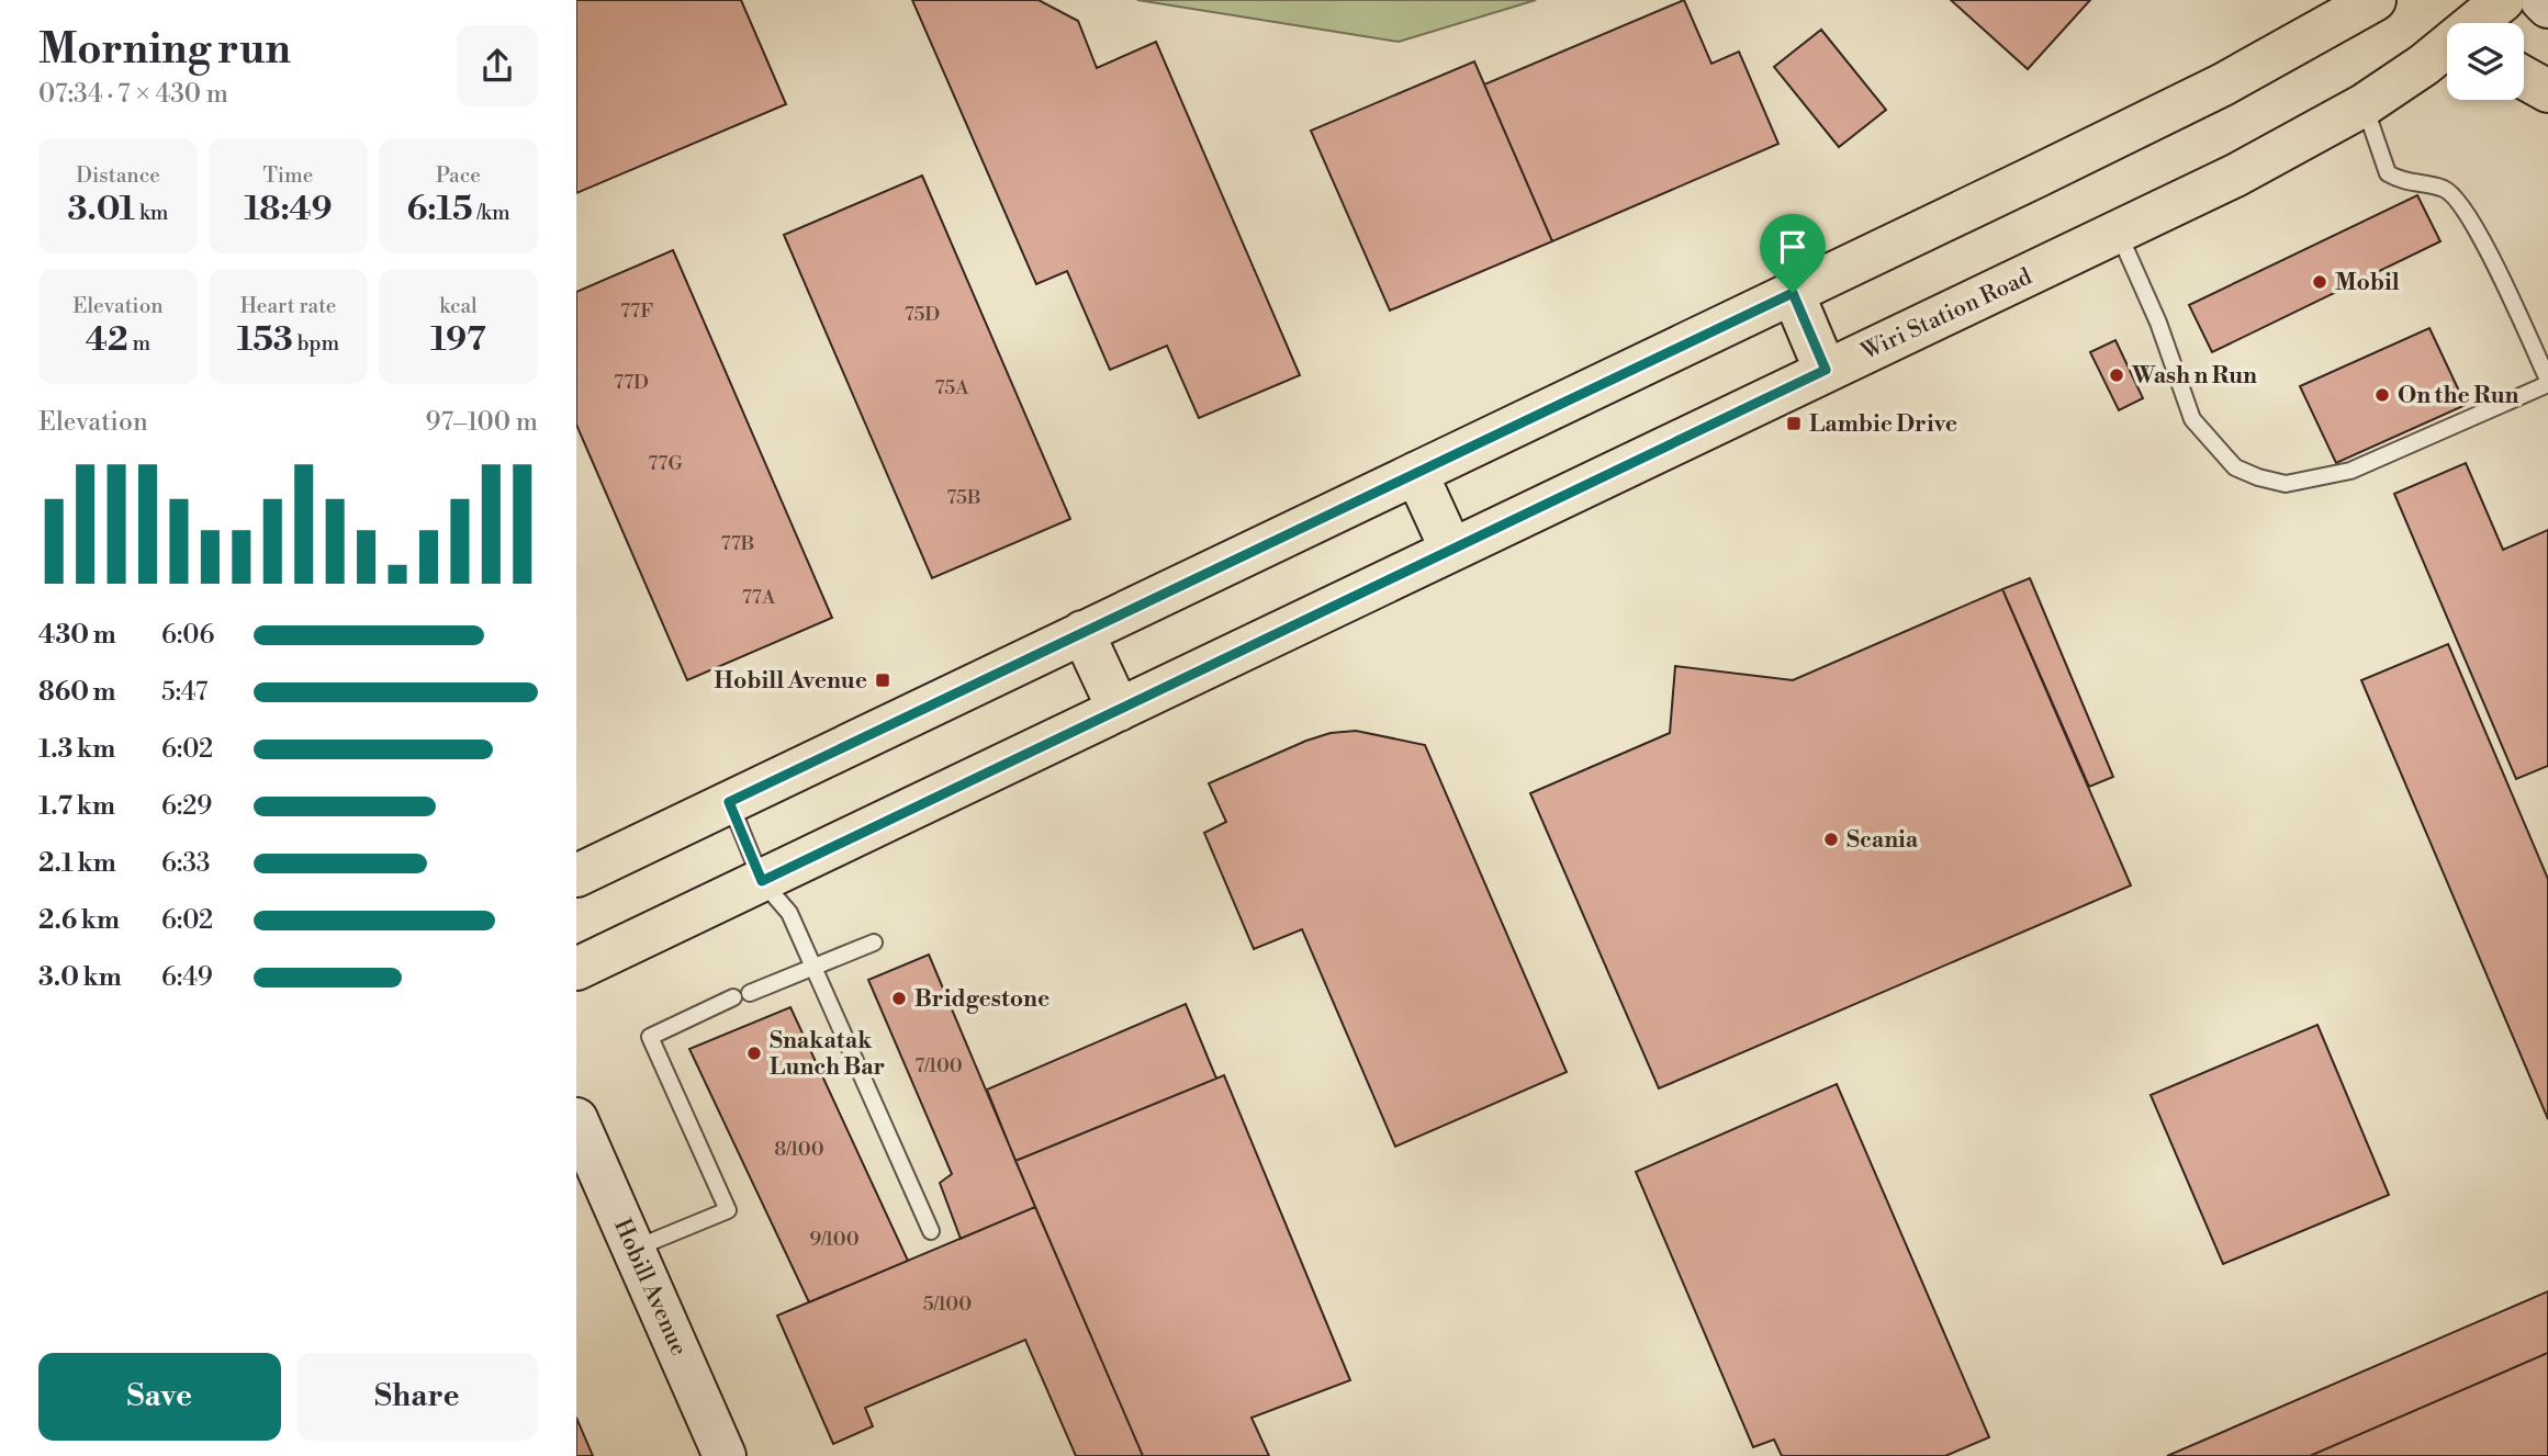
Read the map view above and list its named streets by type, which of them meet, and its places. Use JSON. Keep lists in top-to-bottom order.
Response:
{
  "streets": {
    "main road": ["Wiri Station Road"],
    "street": ["Hobill Avenue"]
  },
  "places": {
    "other": [
      "Mobil",
      "Wash n Run",
      "On the Run",
      "Scania",
      "Bridgestone",
      "Snakatak Lunch Bar"
    ],
    "transit": ["Lambie Drive", "Hobill Avenue"]
  },
  "house_numbers": [
    "77F",
    "75D",
    "77D",
    "75A",
    "77G",
    "75B",
    "77B",
    "77A",
    "7/100",
    "8/100",
    "9/100",
    "5/100"
  ],
  "page": {
    "heading": ["Morning run", "07:34 · 7 × 430 m"],
    "stats": [
      ["Distance", "3.01 km"],
      ["Time", "18:49"],
      ["Pace", "6:15 /km"],
      ["Elevation", "42 m"],
      ["Heart rate", "153 bpm"],
      ["kcal", "197"]
    ],
    "chart": ["Elevation", "97–100 m"],
    "list": [
      {
        "name": "430 m",
        "note": "6:06"
      },
      {
        "name": "860 m",
        "note": "5:47"
      },
      {
        "name": "1.3 km",
        "note": "6:02"
      },
      {
        "name": "1.7 km",
        "note": "6:29"
      },
      {
        "name": "2.1 km",
        "note": "6:33"
      },
      {
        "name": "2.6 km",
        "note": "6:02"
      },
      {
        "name": "3.0 km",
        "note": "6:49"
      }
    ],
    "buttons": ["Save", "Share"]
  }
}
